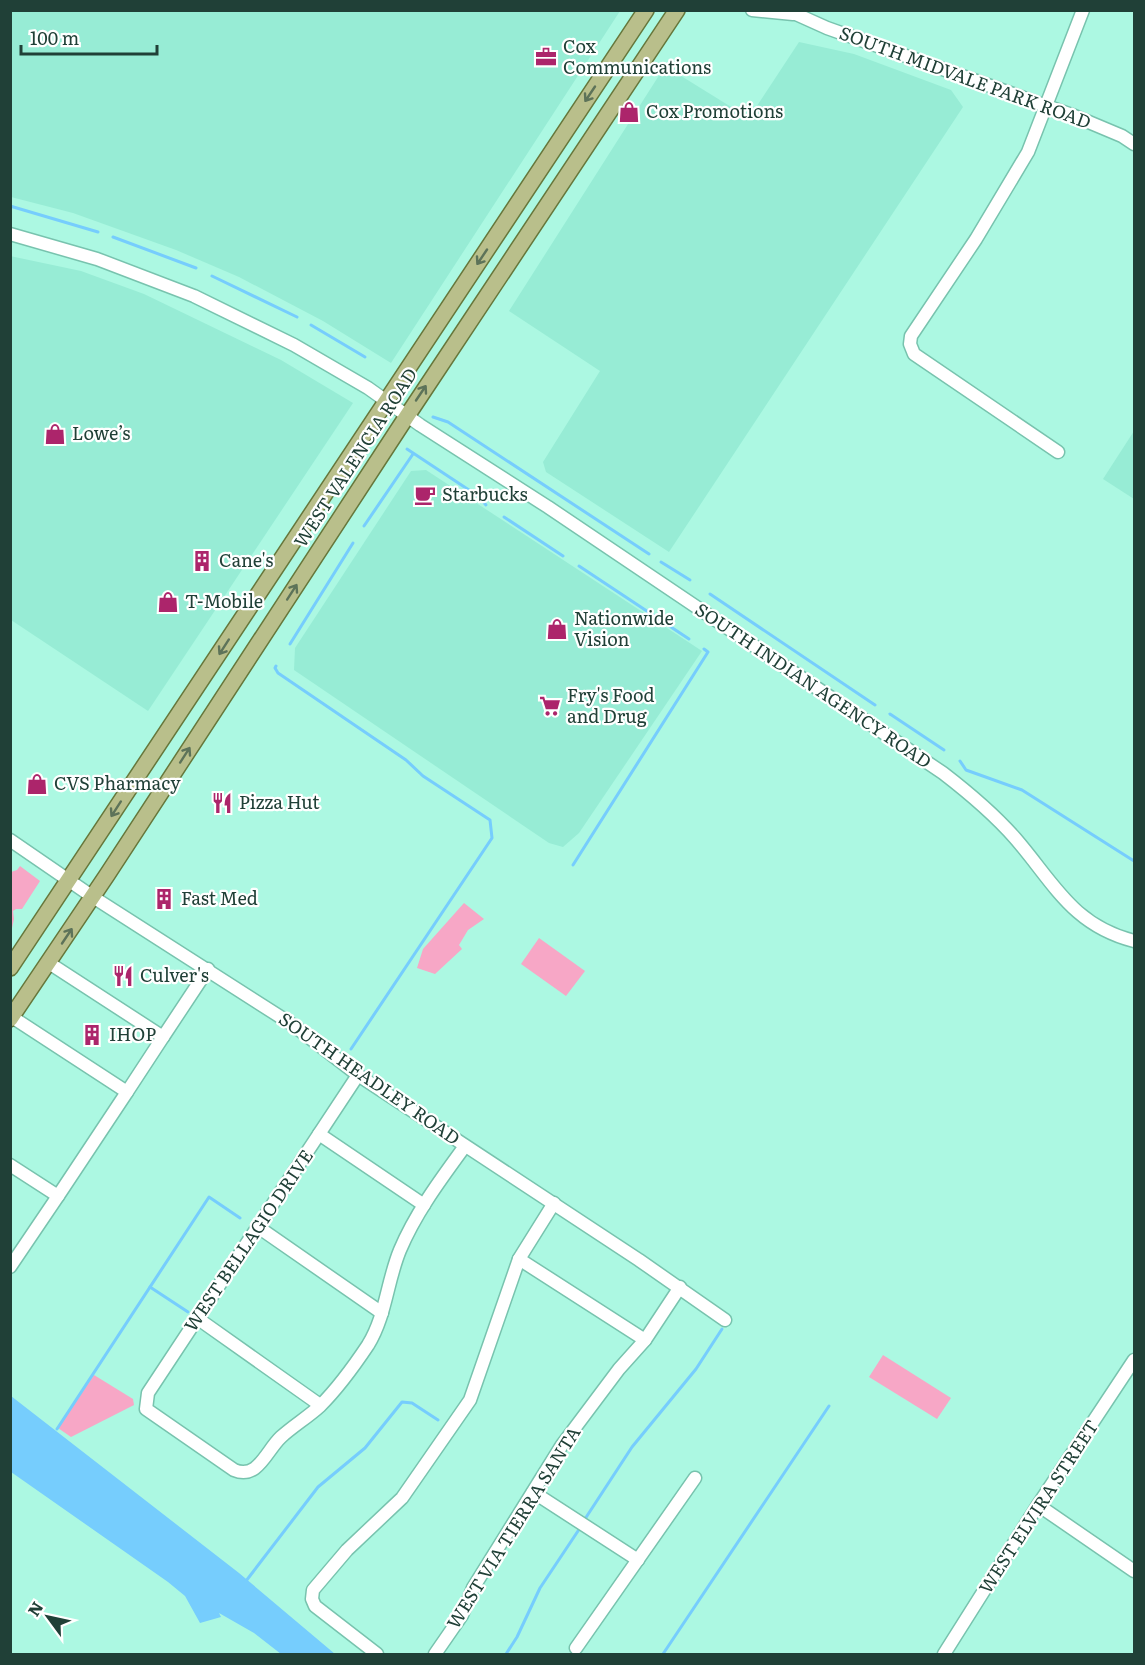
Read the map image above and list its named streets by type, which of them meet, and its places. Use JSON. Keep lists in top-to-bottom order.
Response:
{
  "streets": {
    "main road": ["WEST VALENCIA ROAD"],
    "street": [
      "SOUTH MIDVALE PARK ROAD",
      "SOUTH INDIAN AGENCY ROAD",
      "SOUTH HEADLEY ROAD",
      "WEST BELLAGIO DRIVE",
      "WEST ELVIRA STREET",
      "WEST VIA TIERRA SANTA"
    ]
  },
  "crossings": [
    ["WEST VALENCIA ROAD", "SOUTH INDIAN AGENCY ROAD"],
    ["WEST VALENCIA ROAD", "SOUTH HEADLEY ROAD"],
    ["SOUTH HEADLEY ROAD", "WEST BELLAGIO DRIVE"],
    ["SOUTH HEADLEY ROAD", "WEST VIA TIERRA SANTA"]
  ],
  "places": {
    "office": ["Cox Communications"],
    "shop": [
      "Cox Promotions",
      "Lowe’s",
      "T-Mobile",
      "Nationwide Vision",
      "CVS Pharmacy"
    ],
    "cafe": ["Starbucks"],
    "building": ["Cane's", "Fast Med", "IHOP"],
    "supermarket": ["Fry's Food and Drug"],
    "restaurant": ["Pizza Hut", "Culver's"]
  },
  "scale_bar": "100 m",
  "north": "top left"
}
